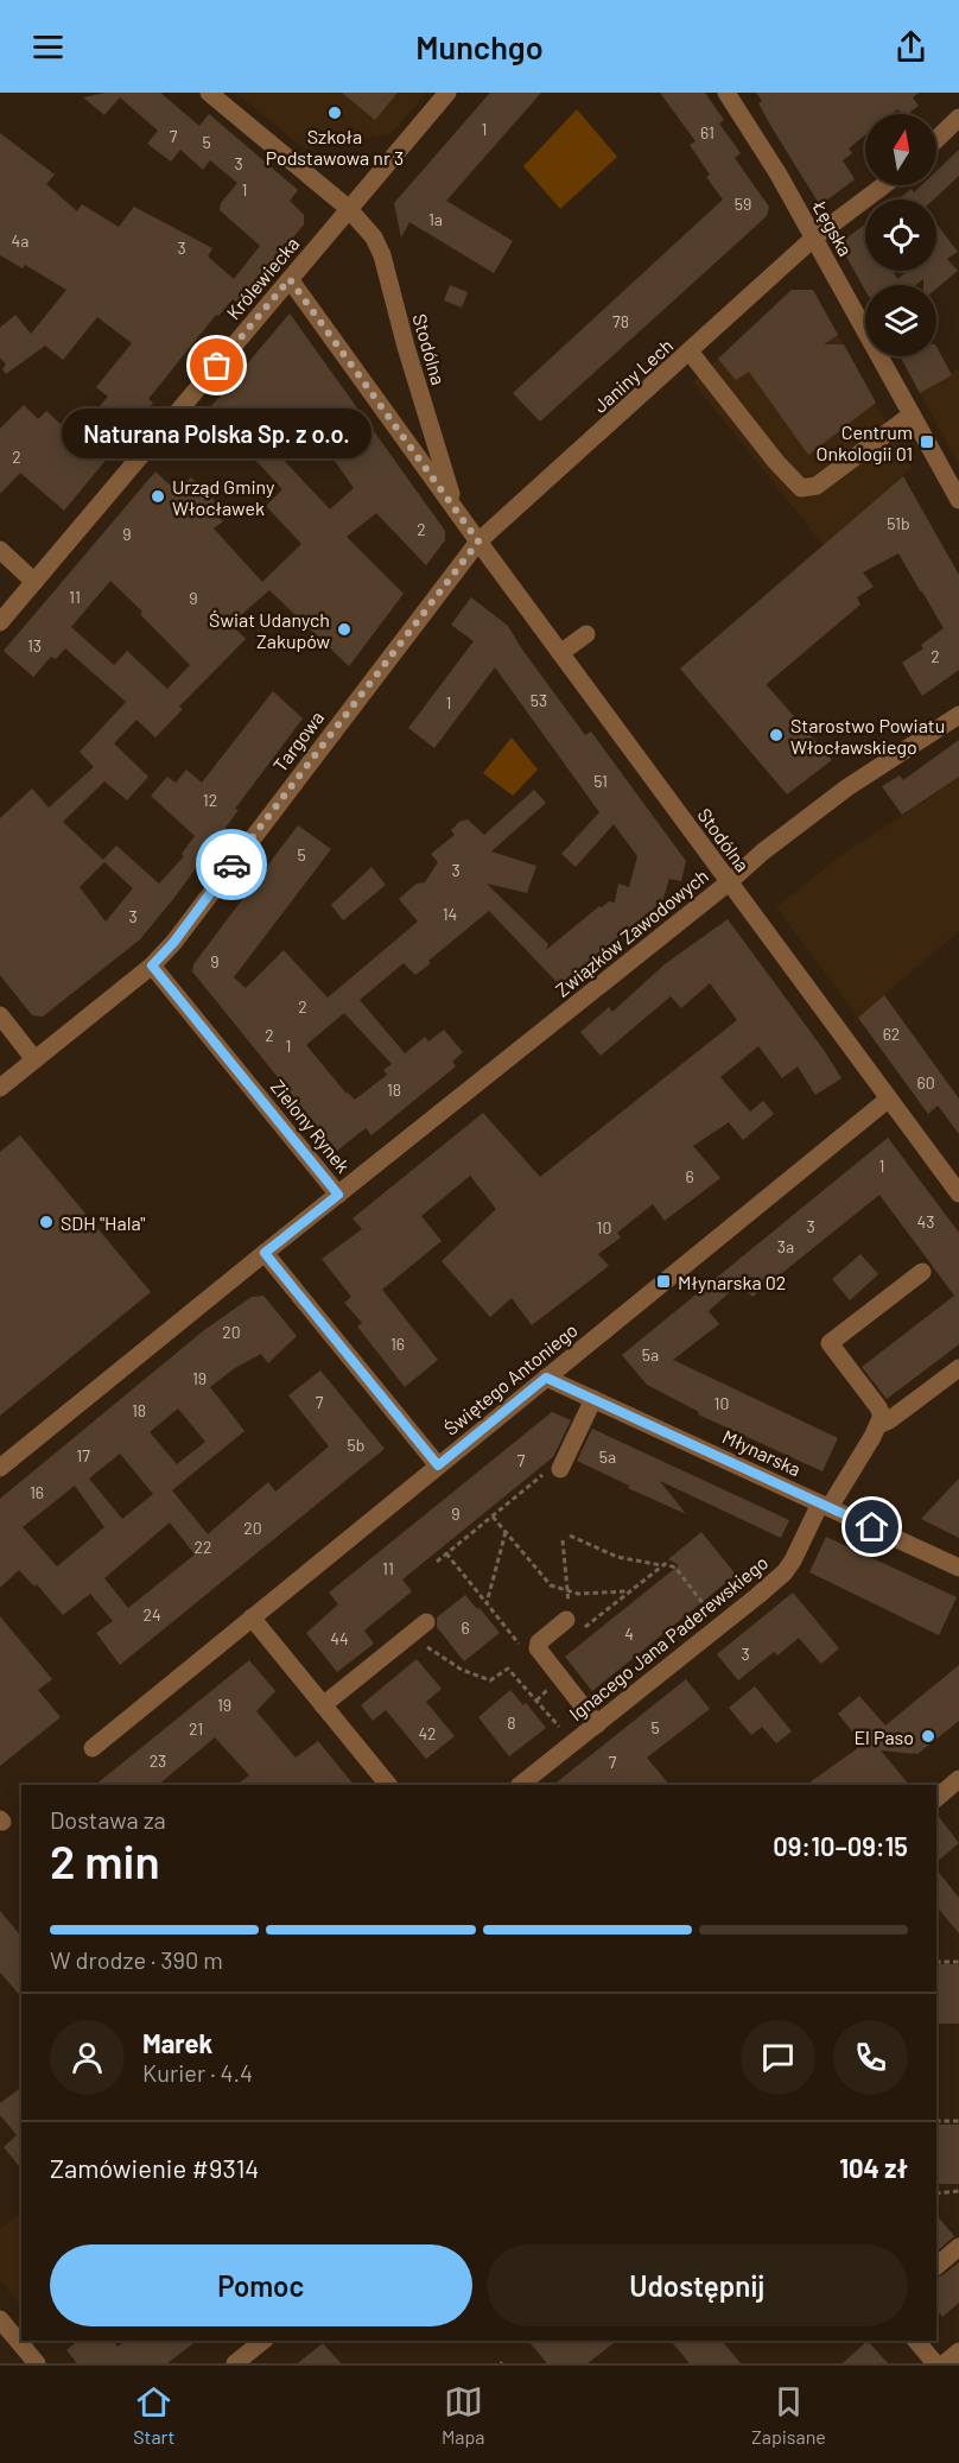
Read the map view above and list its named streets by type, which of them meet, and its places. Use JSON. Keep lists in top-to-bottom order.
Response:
{
  "streets": {
    "street": [
      "Łęgska",
      "Królewiecka",
      "Stodólna",
      "Janiny Lech",
      "Targowa",
      "Związków Zawodowych",
      "Zielony Rynek",
      "Świętego Antoniego",
      "Młynarska",
      "Ignacego Jana Paderewskiego"
    ]
  },
  "crossings": [
    ["Łęgska", "Janiny Lech"],
    ["Królewiecka", "Stodólna"],
    ["Stodólna", "Janiny Lech"],
    ["Stodólna", "Targowa"],
    ["Stodólna", "Związków Zawodowych"],
    ["Stodólna", "Świętego Antoniego"],
    ["Janiny Lech", "Targowa"],
    ["Targowa", "Zielony Rynek"],
    ["Związków Zawodowych", "Zielony Rynek"],
    ["Świętego Antoniego", "Młynarska"],
    ["Młynarska", "Ignacego Jana Paderewskiego"]
  ],
  "places": {
    "other": [
      "Szkoła Podstawowa nr 3",
      "Naturana Polska Sp. z o.o.",
      "Urząd Gminy Włocławek",
      "Świat Udanych Zakupów",
      "Starostwo Powiatu Włocławskiego",
      "SDH \"Hala\"",
      "El Paso"
    ],
    "transit": ["Centrum Onkologii 01", "Młynarska 02"]
  },
  "house_numbers": [
    "1",
    "61",
    "7",
    "5",
    "3",
    "1",
    "59",
    "1a",
    "4a",
    "3",
    "78",
    "2",
    "51b",
    "2",
    "9",
    "11",
    "9",
    "13",
    "2",
    "53",
    "1",
    "51",
    "12",
    "5",
    "3",
    "14",
    "3",
    "9",
    "2",
    "62",
    "2",
    "1",
    "60",
    "18",
    "1",
    "6",
    "43",
    "3",
    "10",
    "3a",
    "20",
    "16",
    "5a",
    "19",
    "7",
    "10",
    "18",
    "5b",
    "17",
    "5a",
    "7",
    "16",
    "9",
    "20",
    "22",
    "11",
    "24",
    "6",
    "4",
    "44",
    "3",
    "19",
    "8",
    "5",
    "21",
    "42",
    "23",
    "7"
  ],
  "north": "top",
  "page": {
    "header": "Munchgo",
    "bubble": "Naturana Polska Sp. z o.o.",
    "heading": ["2 min", "Dostawa za", "09:10–09:15"],
    "panel": [
      "Marek",
      "Kurier · 4.4",
      "Zamówienie #9314",
      "104 zł"
    ],
    "bar": "W drodze · 390 m",
    "buttons": ["Pomoc", "Udostępnij"],
    "tabs": ["Start", "Mapa", "Zapisane"]
  }
}
